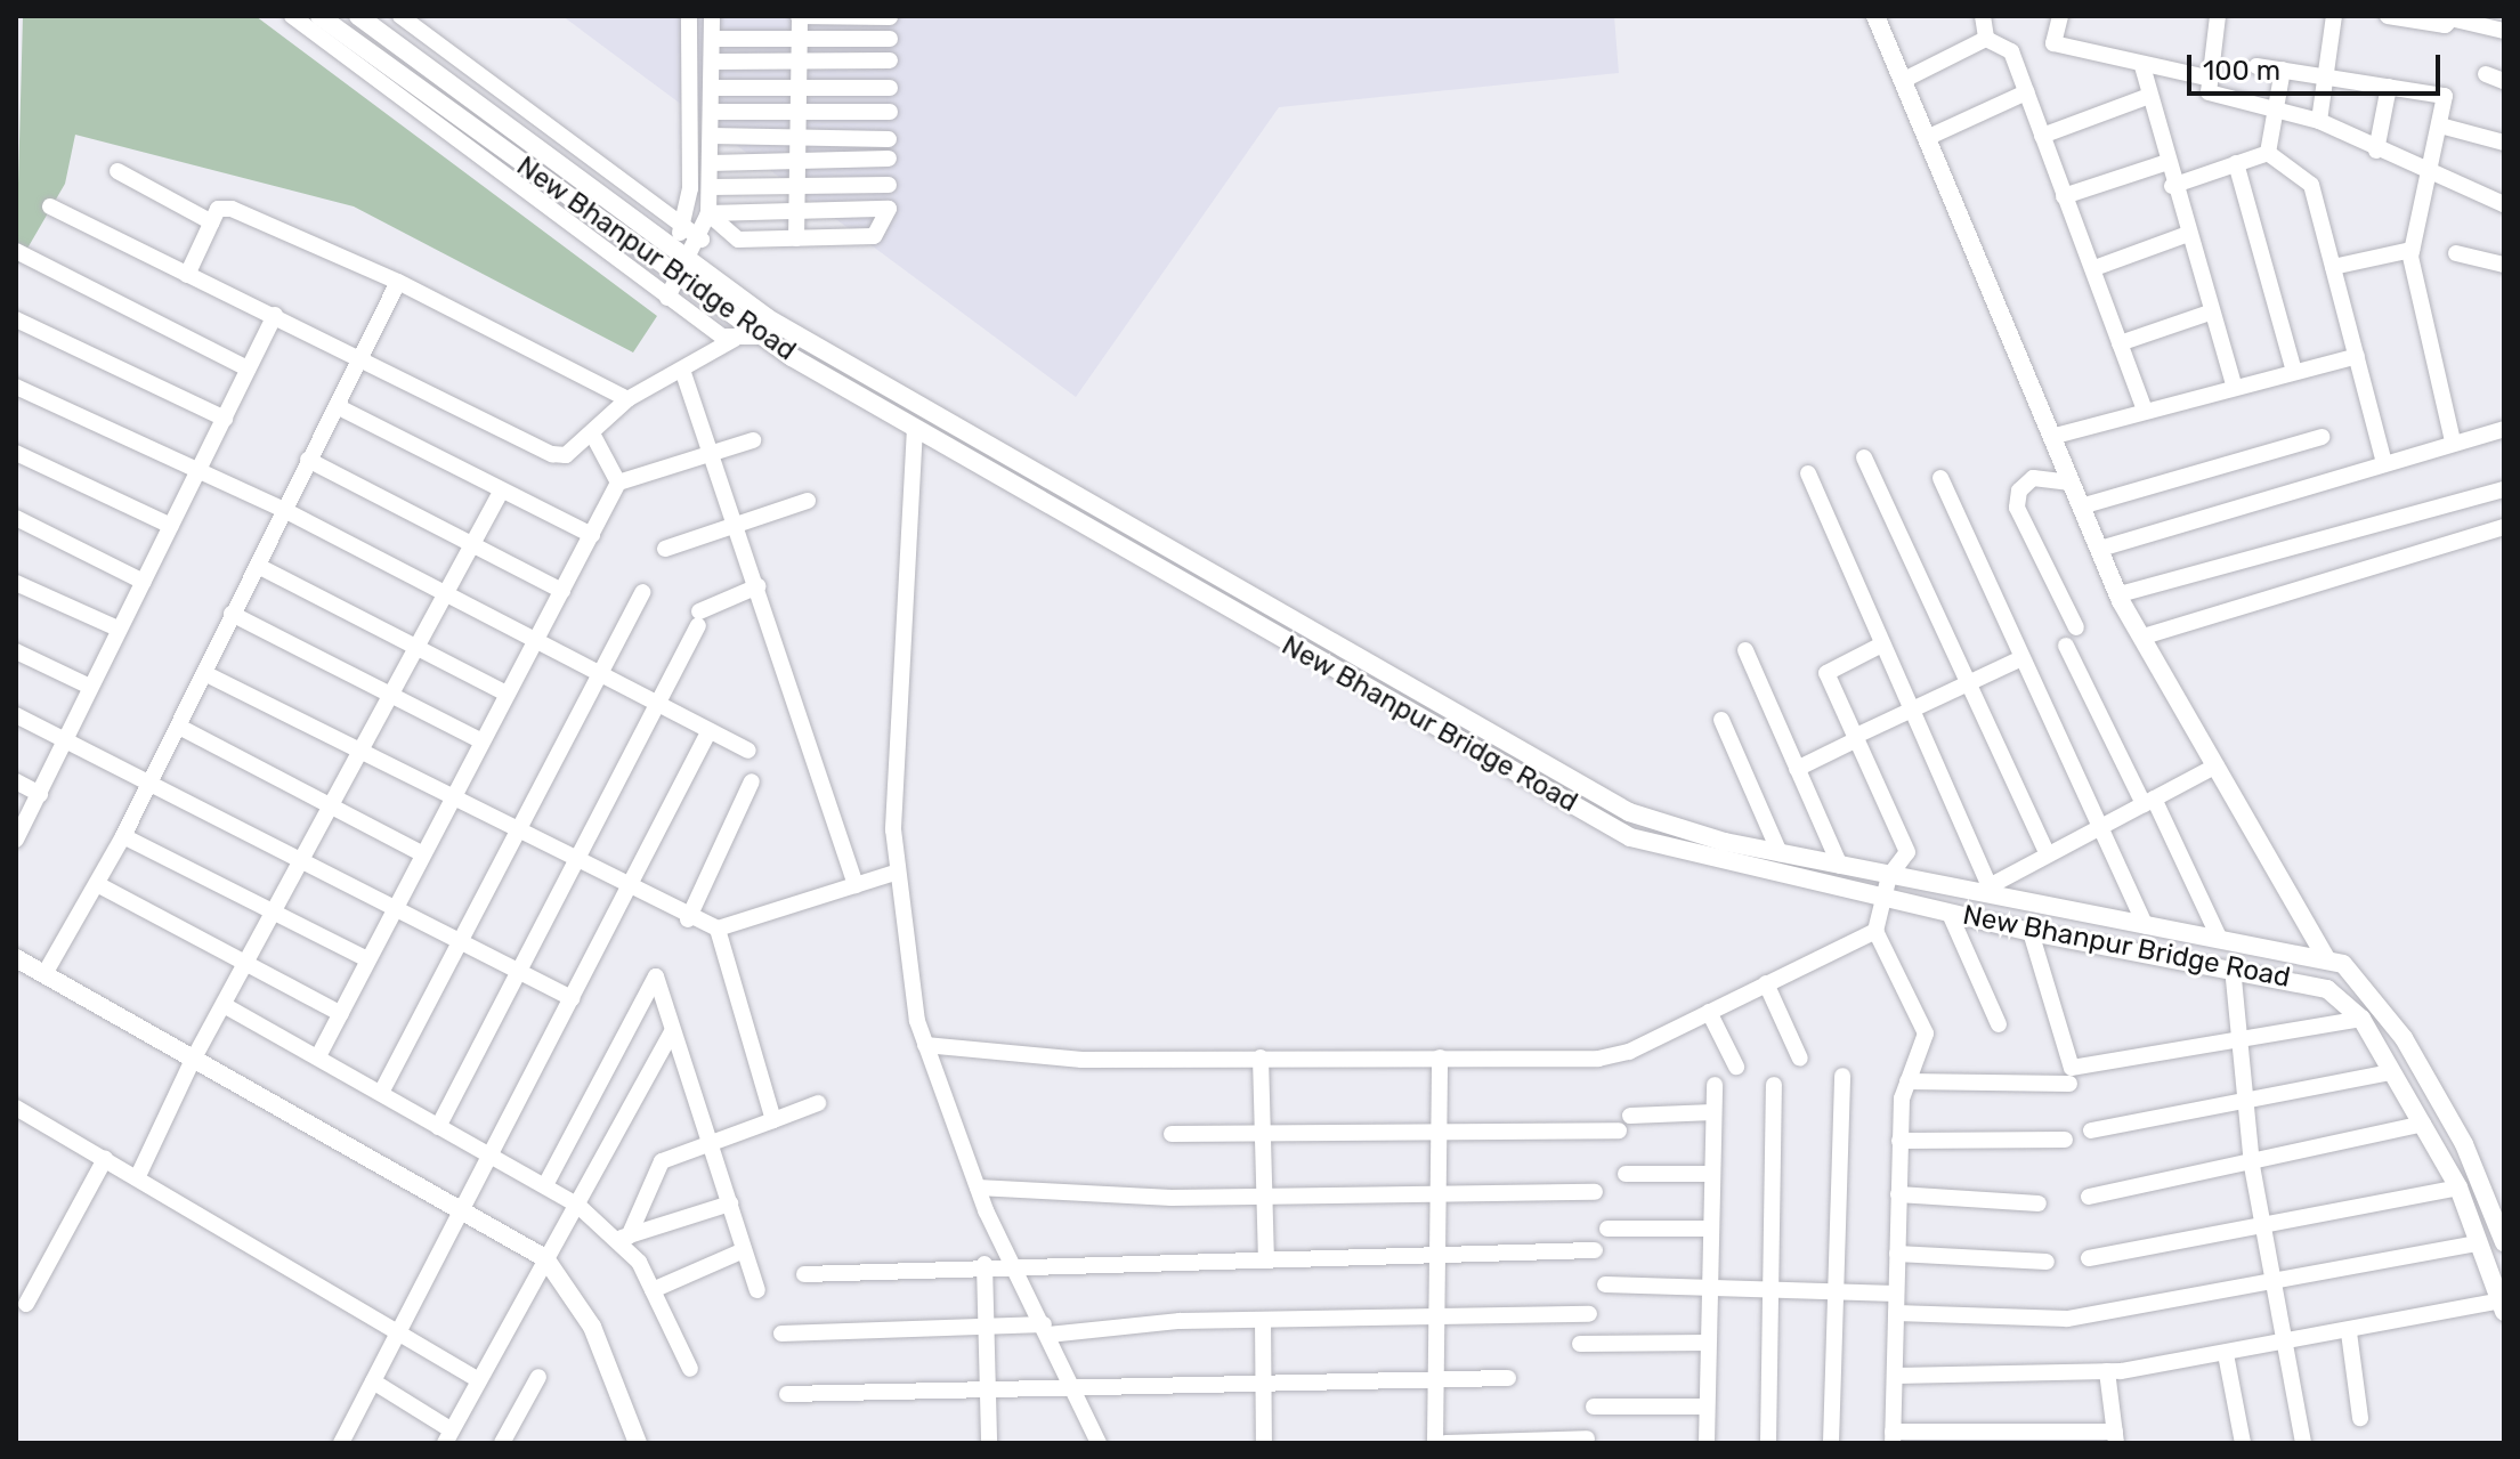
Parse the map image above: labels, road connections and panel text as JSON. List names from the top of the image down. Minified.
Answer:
{"streets":{"street":["New Bhanpur Bridge Road"]},"scale_bar":"100 m"}
